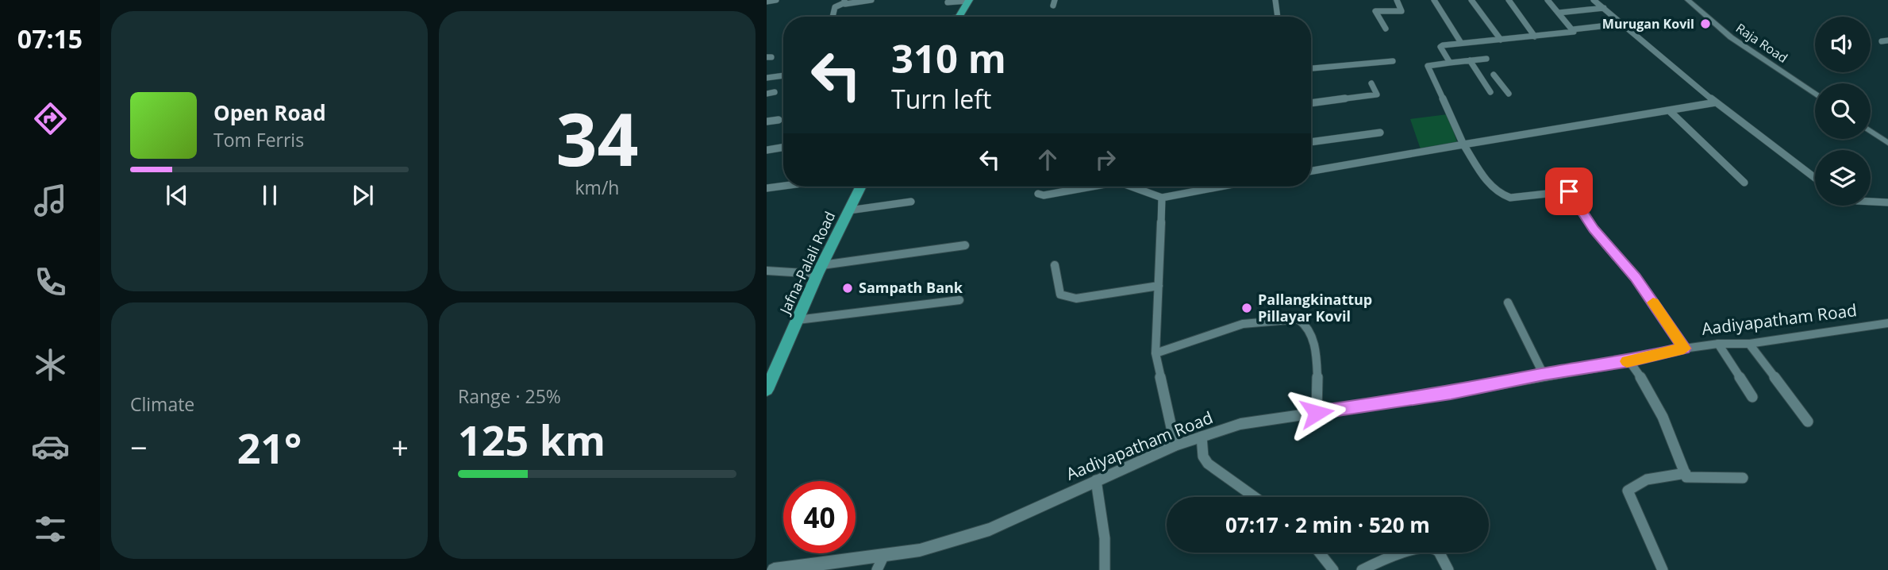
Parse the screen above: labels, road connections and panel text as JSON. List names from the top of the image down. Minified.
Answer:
{"streets":{"main road":["Jafna-Palali Road"],"street":["Raja Road","Aadiyapatham Road"]},"places":["Murugan Kovil","Sampath Bank","Pallangkinattup Pillayar Kovil"],"page":{"tabs":"07:15","tile":[["34","km/h"],"Climate",["Range · 25%","125 km"]],"turn":["310 m","Turn left"],"song":["Open Road","Tom Ferris"],"heat":["−","21°","+"],"limit":"40","trip":"07:17 · 2 min · 520 m"}}
